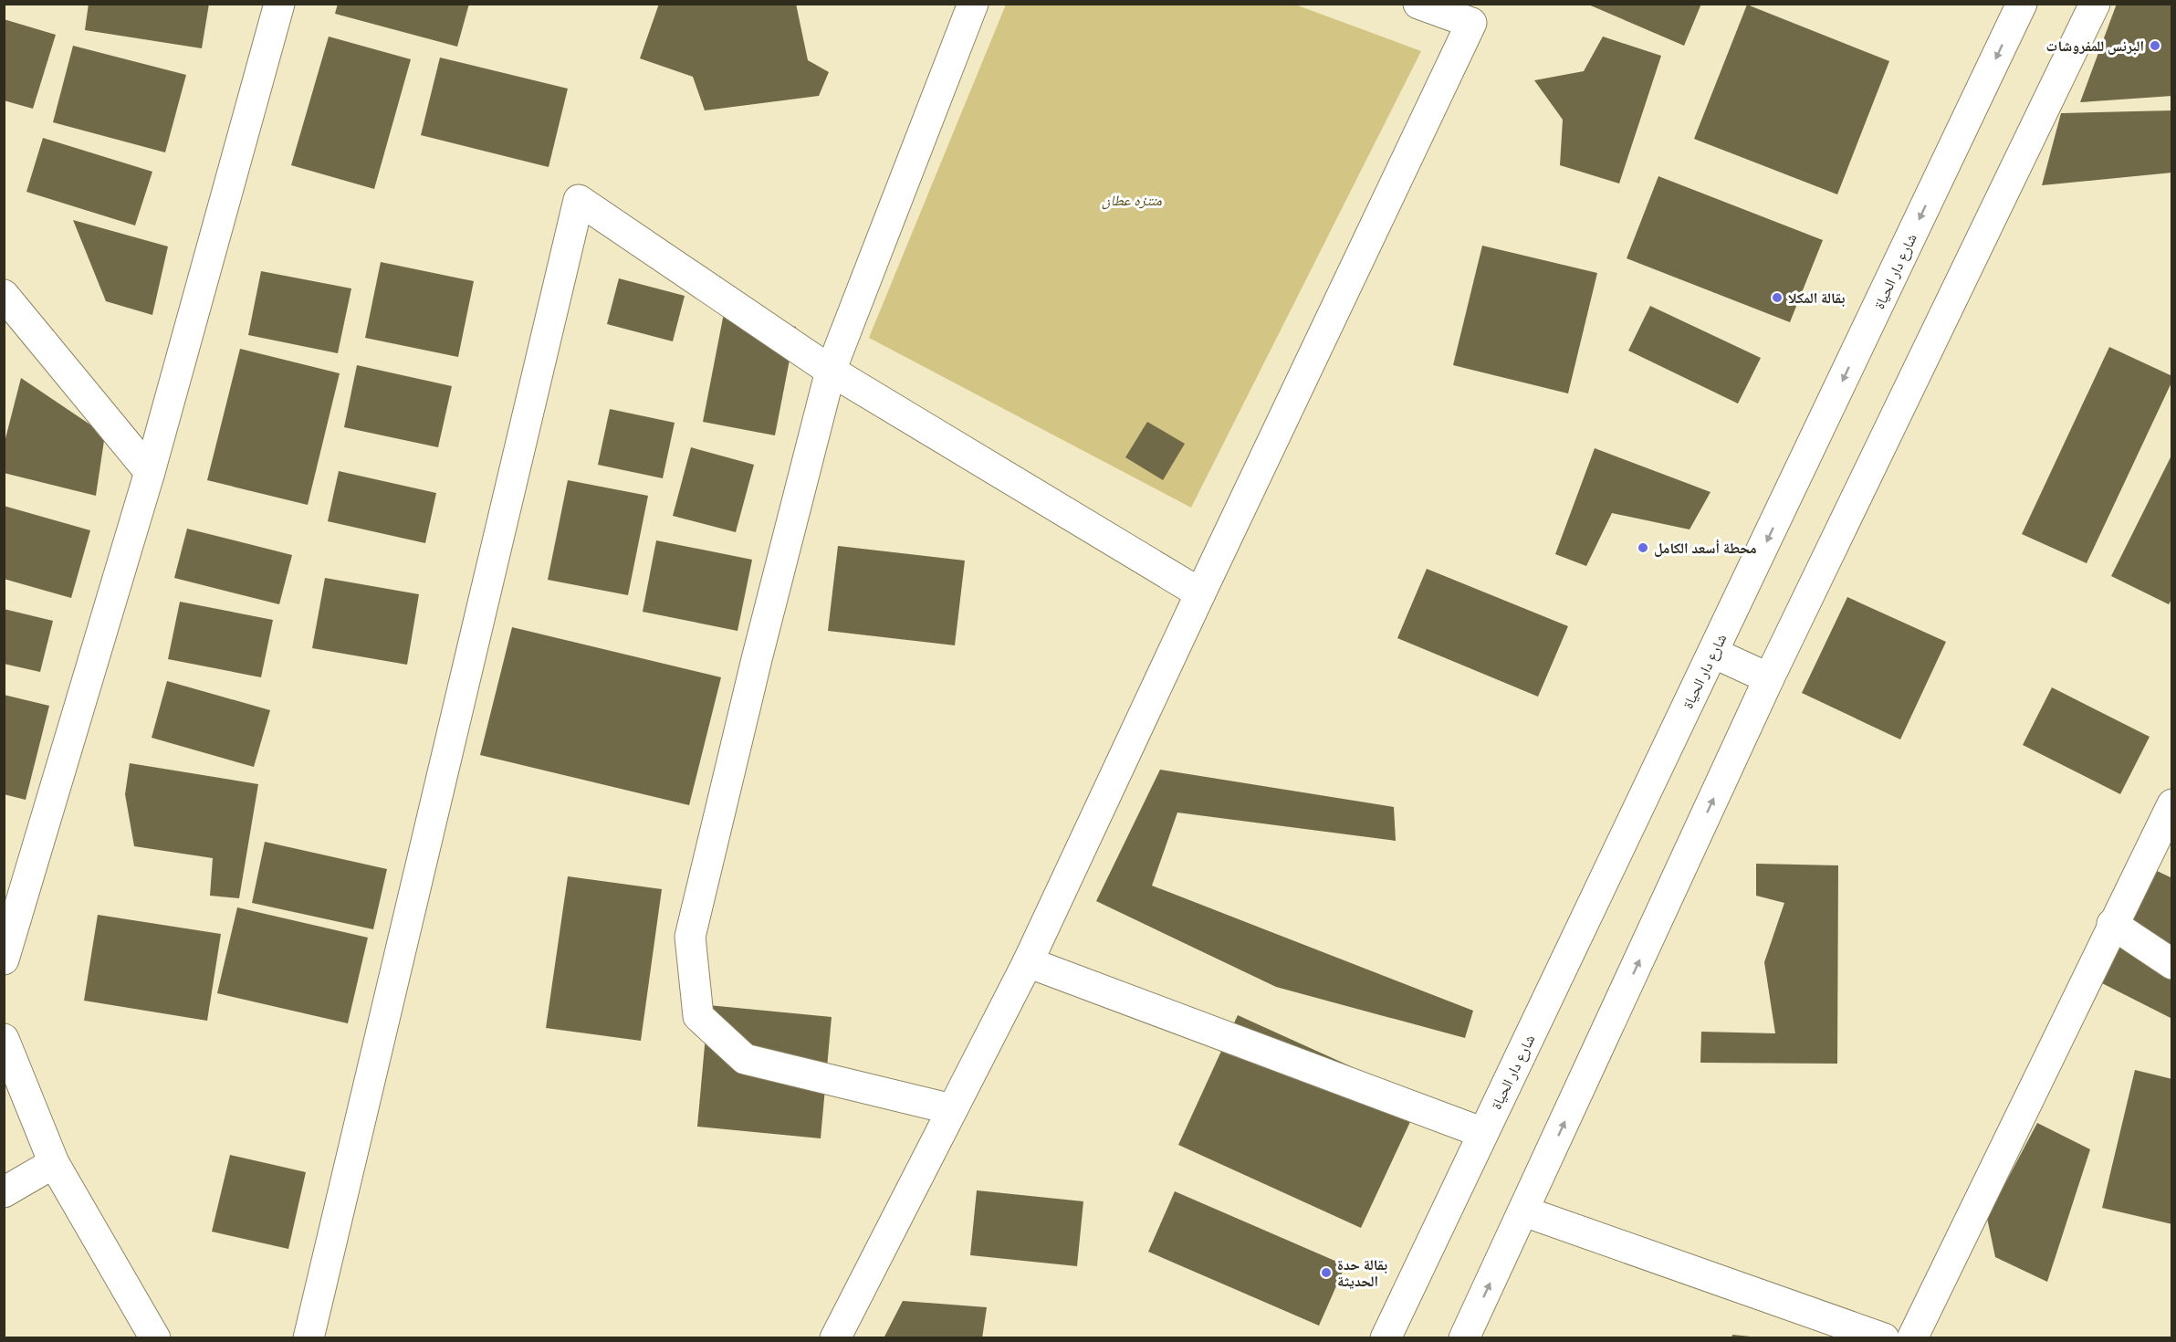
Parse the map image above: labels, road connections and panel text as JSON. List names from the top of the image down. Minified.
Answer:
{"streets":{"street":["شارع دار الحياة"]},"parks":["منتزه عطان"],"places":["البرنس للمفروشات","بقالة المكلا","محطة أسعد الكامل","بقالة حدة الحديثة"]}
